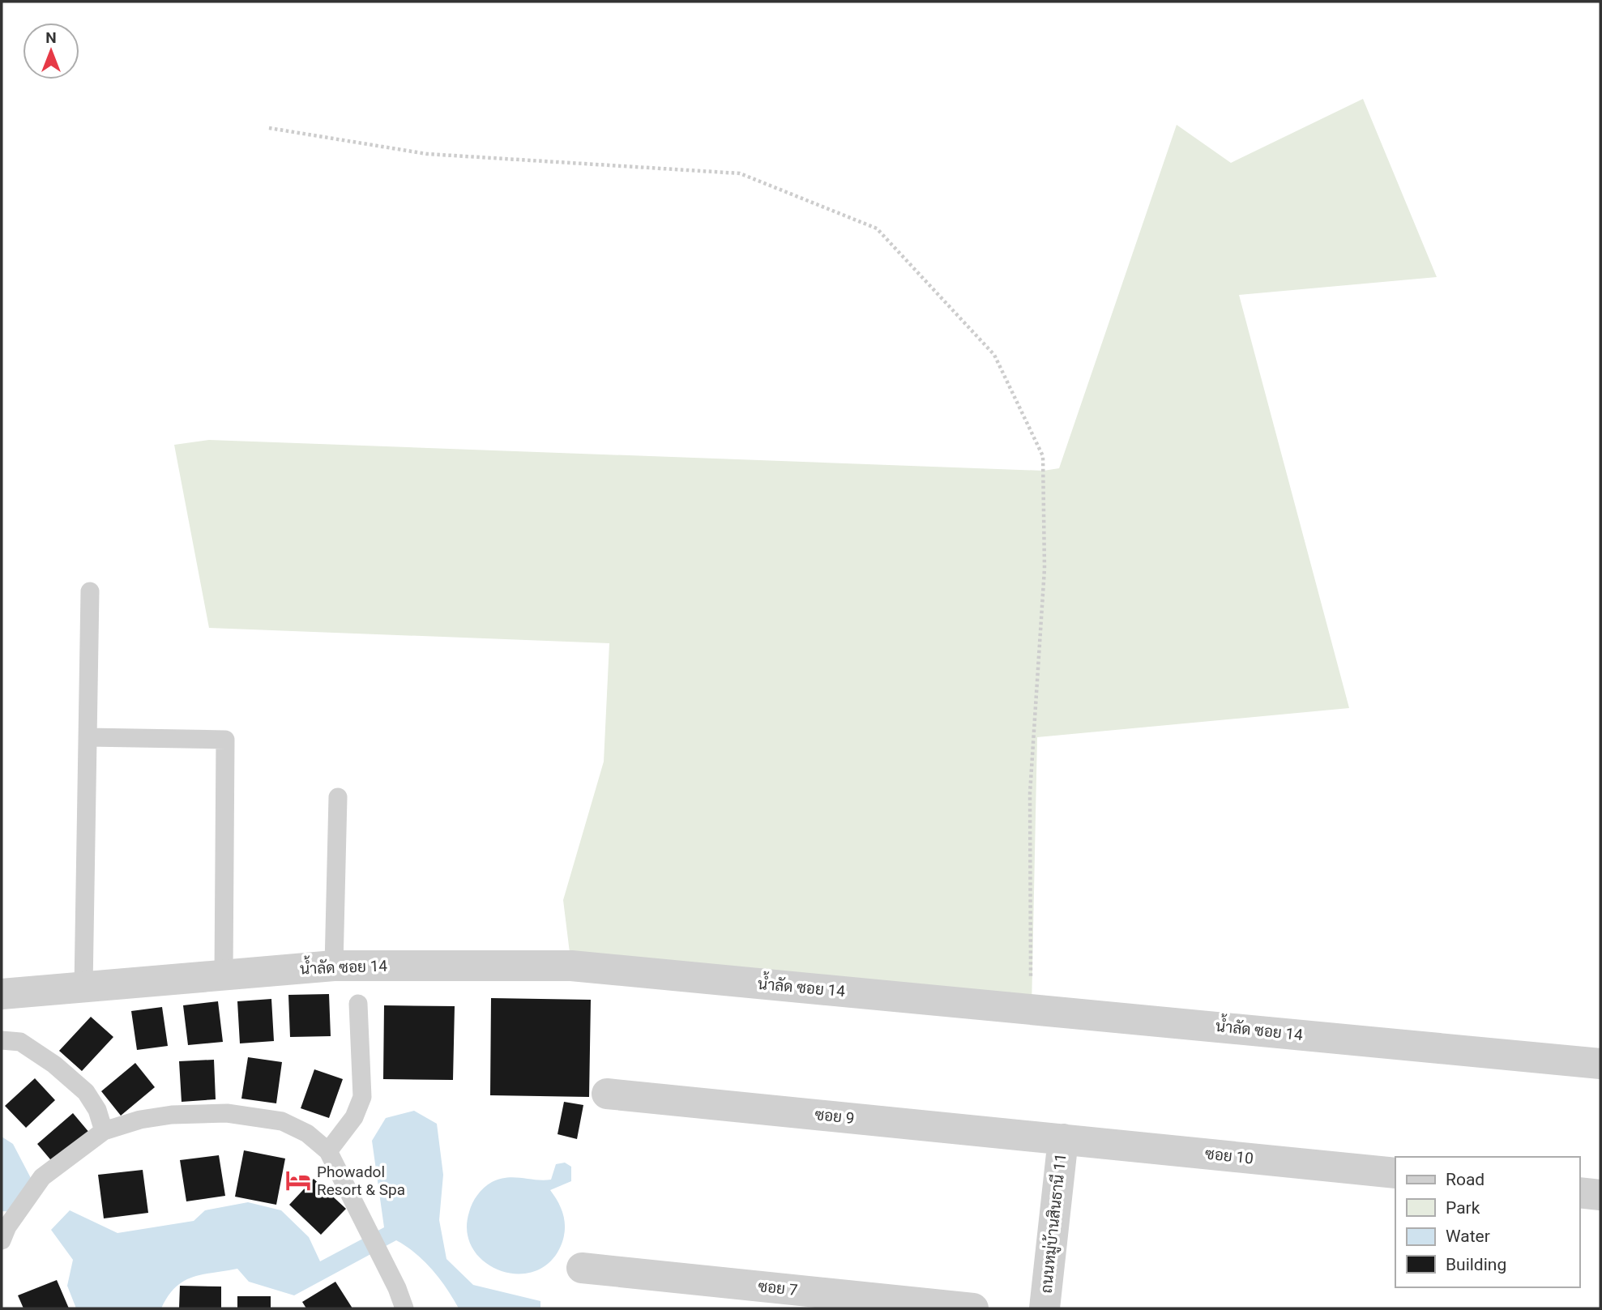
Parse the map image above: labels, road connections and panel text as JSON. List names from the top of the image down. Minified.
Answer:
{"streets":{"street":["น้ำลัด ซอย 14","ซอย 9","ซอย 10","ถนนหมู่บ้านสินธานี 11","ซอย 7"]},"crossings":[["ซอย 9","ซอย 10"],["ซอย 9","ถนนหมู่บ้านสินธานี 11"],["ซอย 10","ถนนหมู่บ้านสินธานี 11"]],"places":{"hotel":["Phowadol Resort & Spa"]},"legend":["Road","Park","Water","Building"],"north":"top"}
